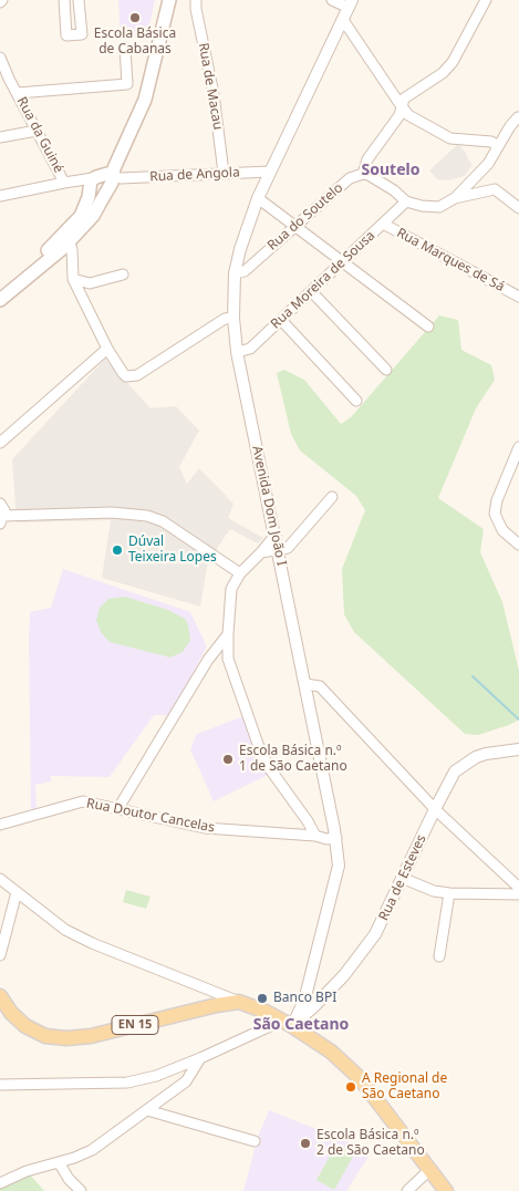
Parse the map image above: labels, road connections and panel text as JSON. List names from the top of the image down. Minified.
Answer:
{"streets":{"main road":["EN 15"],"street":["Rua de Macau","Rua da Guiné","Rua de Angola","Rua do Soutelo","Rua Marques de Sá","Rua Moreira de Sousa","Avenida Dom João I","Rua Doutor Cancelas","Rua de Esteves"]},"crossings":[["Rua de Macau","Rua de Angola"],["Rua da Guiné","Rua de Angola"],["Rua de Angola","Avenida Dom João I"],["Rua do Soutelo","Avenida Dom João I"],["Rua Marques de Sá","Rua Moreira de Sousa"],["Rua Moreira de Sousa","Avenida Dom João I"],["Avenida Dom João I","Rua Doutor Cancelas"],["Avenida Dom João I","Rua de Esteves"]],"districts":["Soutelo","São Caetano"],"places":["Escola Básica de Cabanas","Dúval Teixeira Lopes","Escola Básica n.º 1 de São Caetano","Banco BPI","A Regional de São Caetano","Escola Básica n.º 2 de São Caetano"]}
